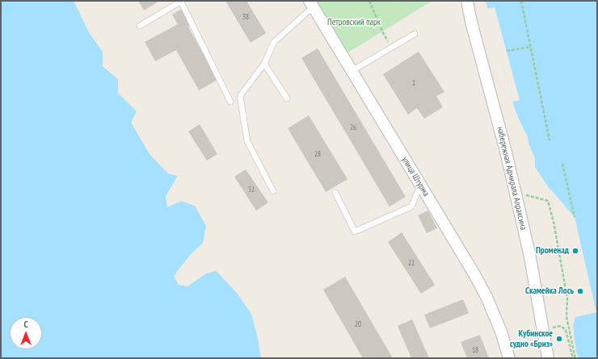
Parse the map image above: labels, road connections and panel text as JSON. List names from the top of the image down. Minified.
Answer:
{"streets":{"street":["улица Штурма","набережная Адмирала Апраксина"]},"parks":["Петровский парк"],"places":["Променад","Скамейка Лось","Кубинское судно «Бриз»"],"house_numbers":["38","1","26","28","32","22","20","18"],"north":"top"}
